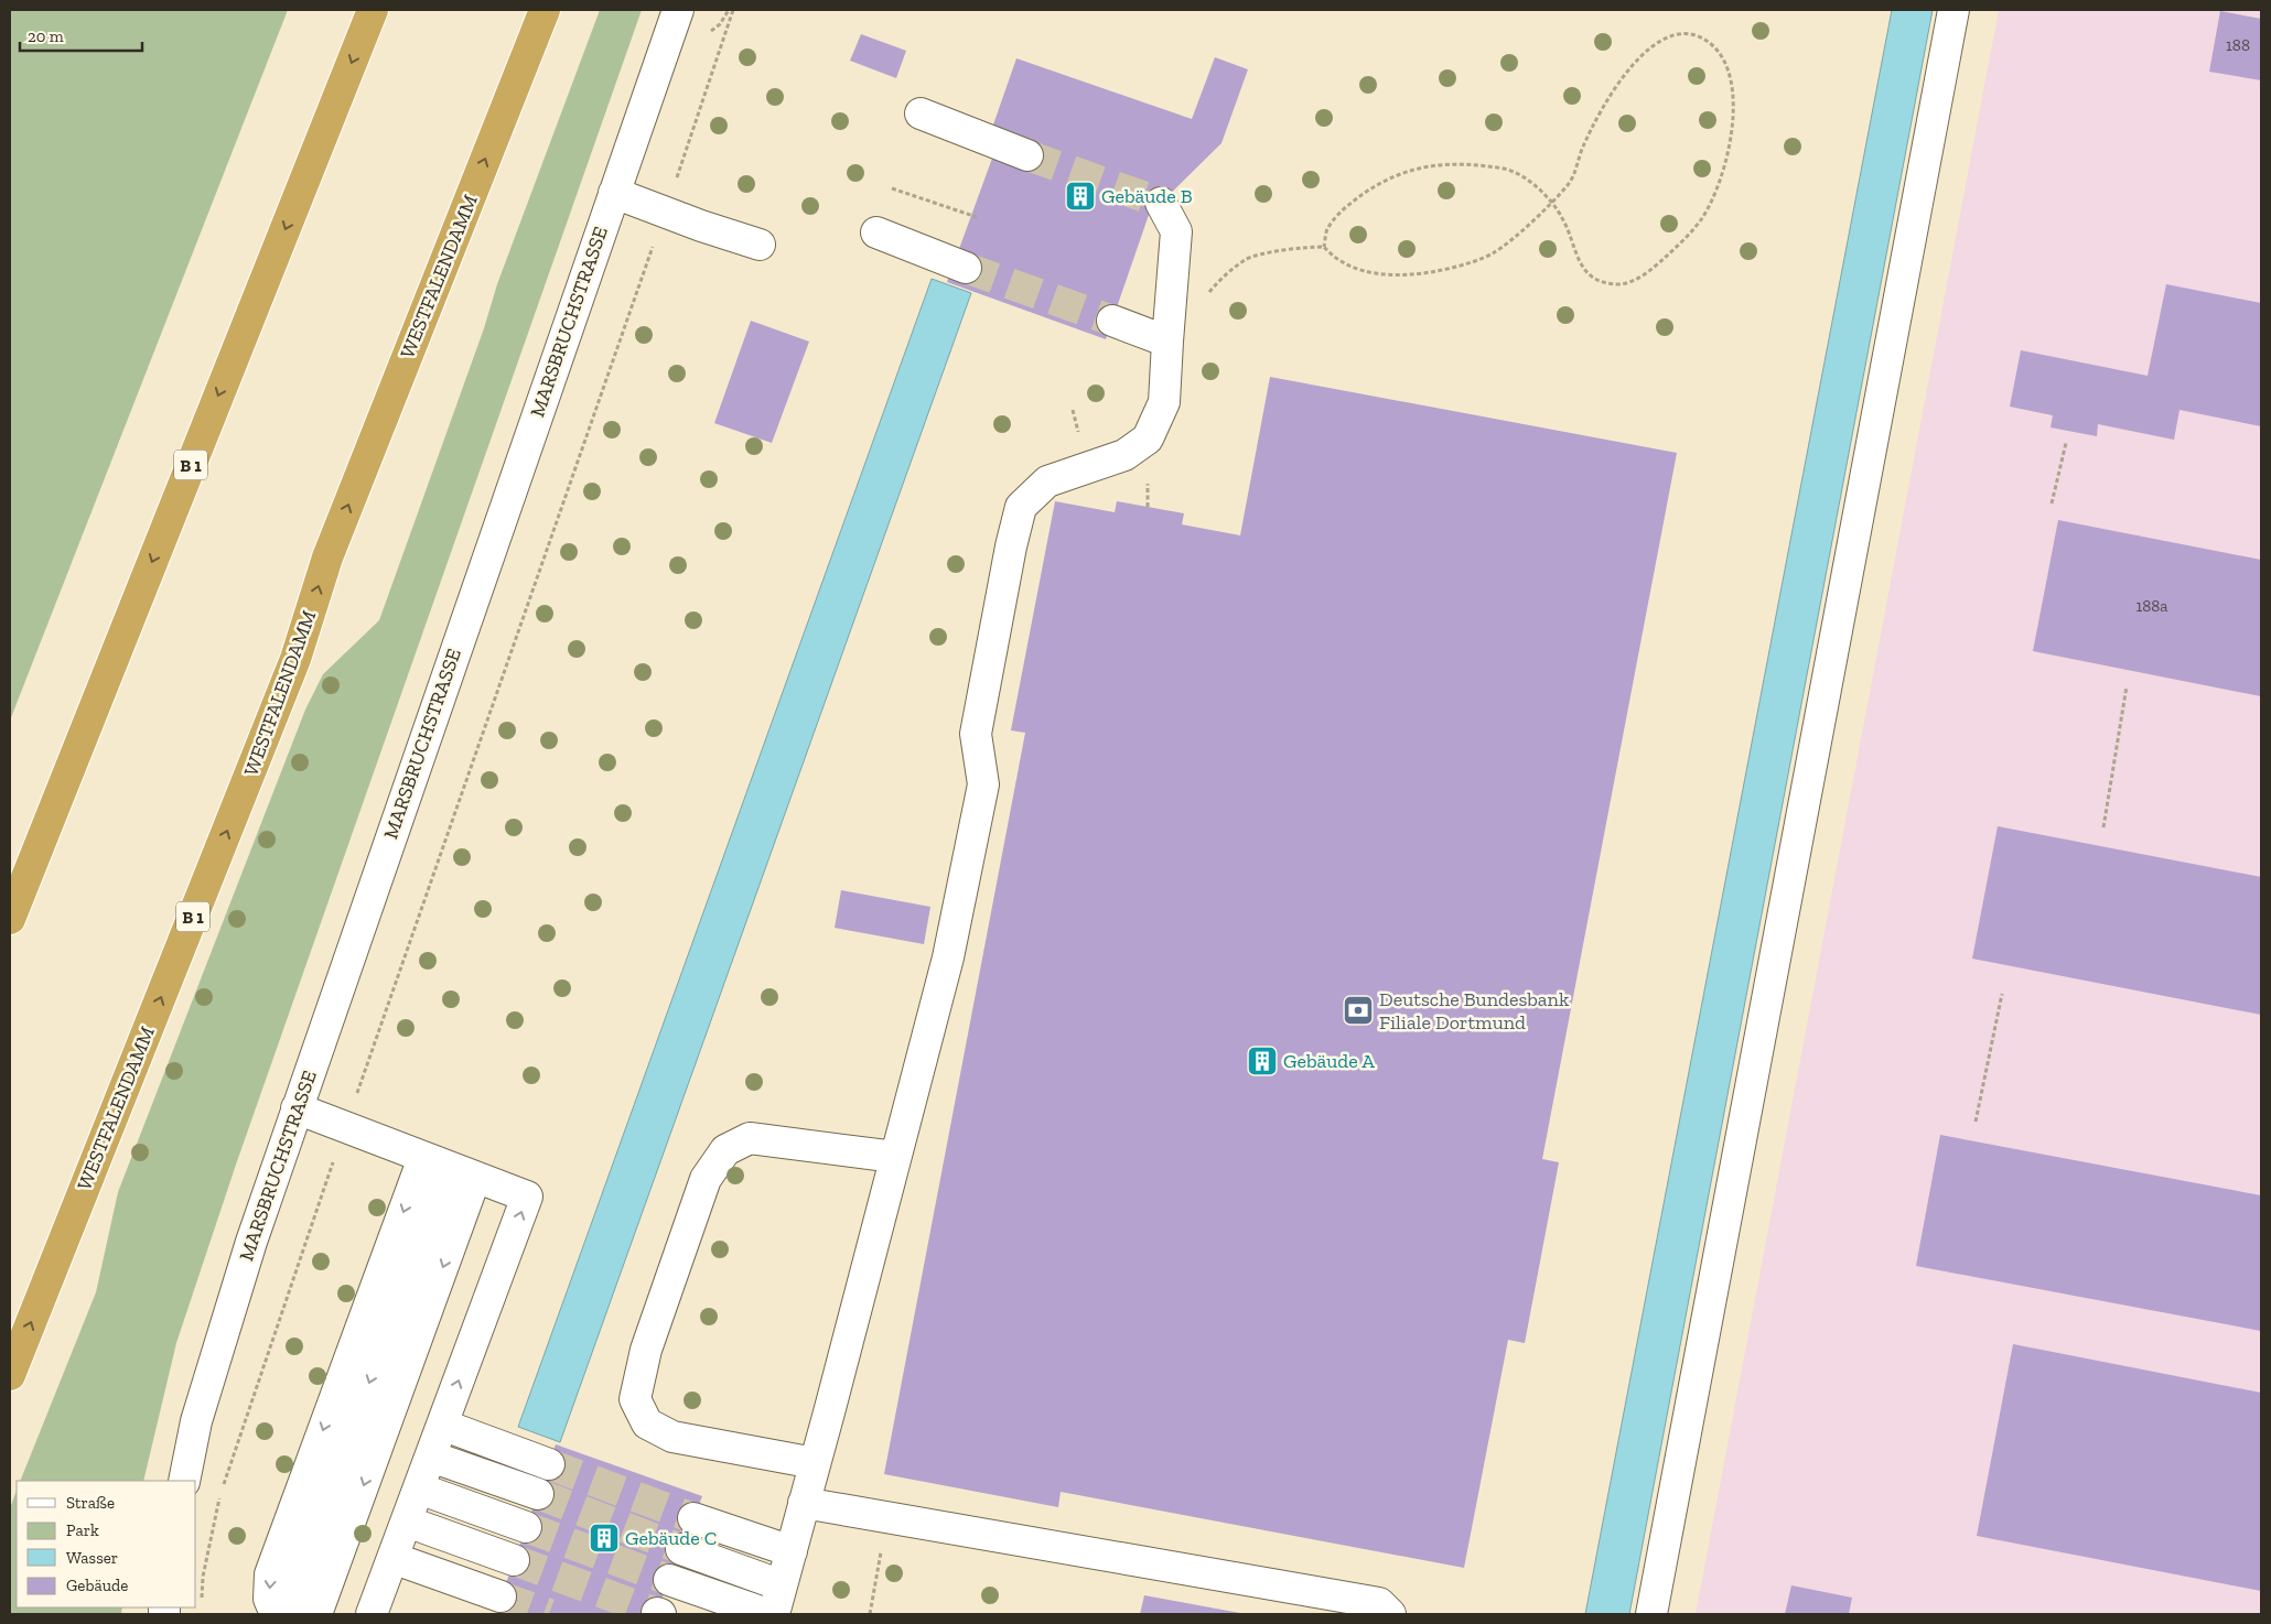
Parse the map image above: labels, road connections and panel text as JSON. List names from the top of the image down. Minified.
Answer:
{"streets":{"highway":["WESTFALENDAMM","B 1"],"street":["MARSBRUCHSTRASSE"]},"places":{"building":["Gebäude B","Gebäude A","Gebäude C"],"bank":["Deutsche Bundesbank Filiale Dortmund"]},"house_numbers":["188","188a"],"legend":["Straße","Park","Wasser","Gebäude"],"scale_bar":"20 m"}
